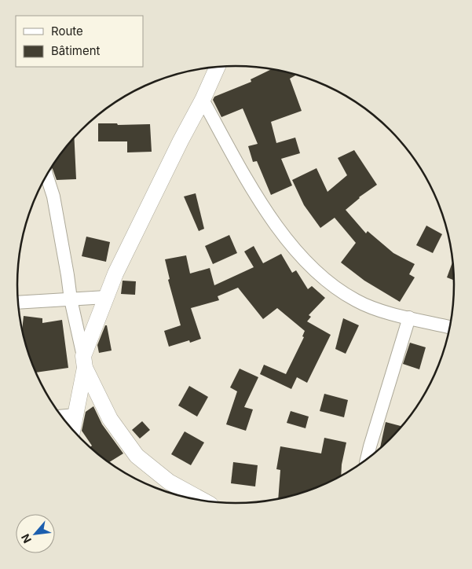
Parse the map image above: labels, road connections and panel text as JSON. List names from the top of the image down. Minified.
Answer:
{"legend":["Route","Bâtiment"],"north":"bottom left"}
